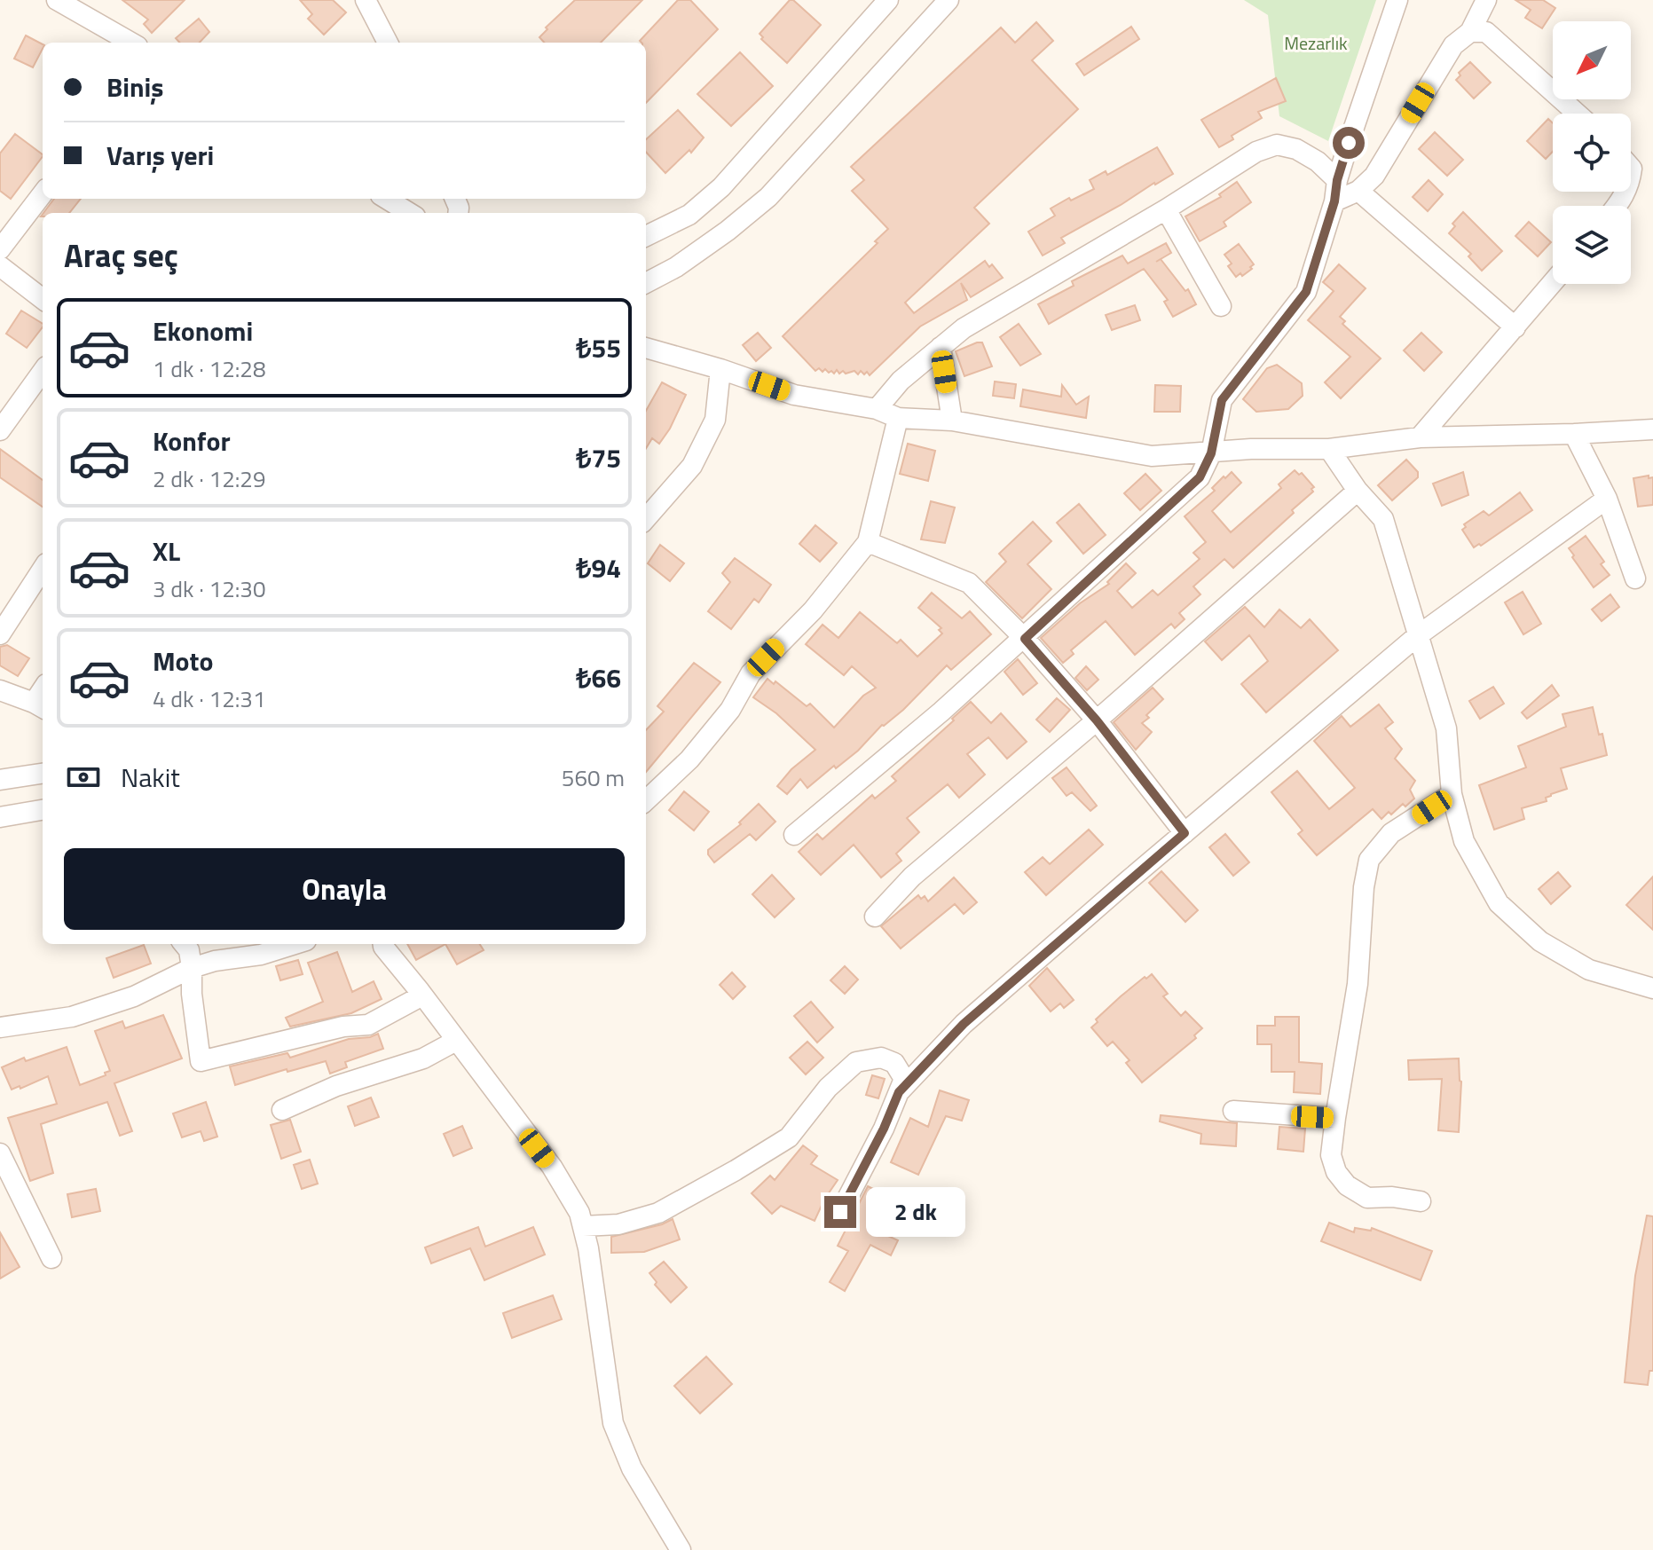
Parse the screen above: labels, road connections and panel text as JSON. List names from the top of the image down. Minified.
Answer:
{"parks":["Mezarlık"],"north":"bottom left","page":{"banner":["Biniş","Varış yeri"],"heading":"Araç seç","list":[{"name":"Ekonomi","note":"1 dk · 12:28","value":"₺55"},{"name":"Konfor","note":"2 dk · 12:29","value":"₺75"},{"name":"XL","note":"3 dk · 12:30","value":"₺94"},{"name":"Moto","note":"4 dk · 12:31","value":"₺66"}],"pay":["Nakit","560 m"],"buttons":"Onayla","bubble":"2 dk"}}
